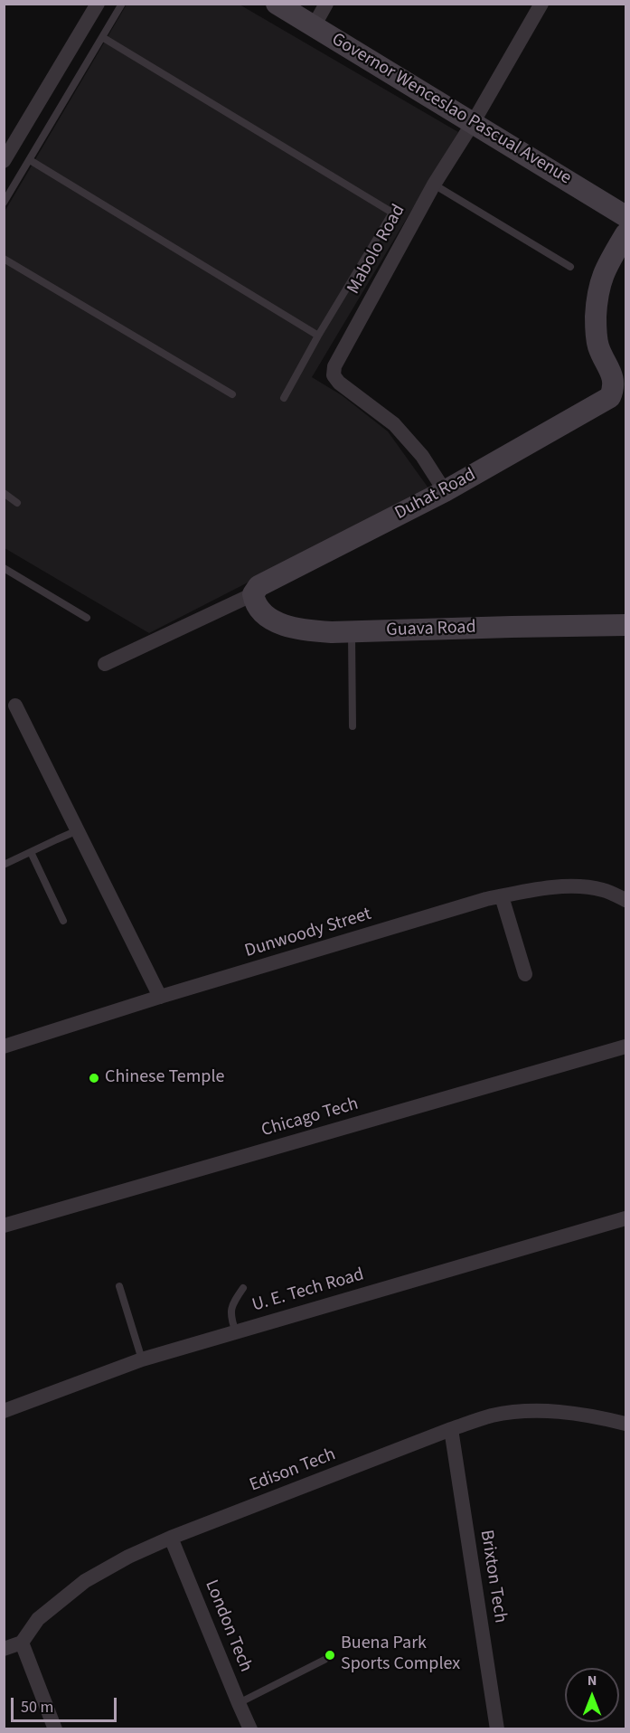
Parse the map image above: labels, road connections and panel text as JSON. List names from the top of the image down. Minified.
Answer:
{"streets":{"street":["Governor Wenceslao Pascual Avenue","Mabolo Road","Duhat Road","Guava Road","Dunwoody Street","Chicago Tech","U. E. Tech Road","Edison Tech","Brixton Tech","London Tech"]},"crossings":[["Governor Wenceslao Pascual Avenue","Mabolo Road"],["Mabolo Road","Duhat Road"],["Duhat Road","Guava Road"],["Edison Tech","Brixton Tech"],["Edison Tech","London Tech"]],"places":["Chinese Temple","Buena Park Sports Complex"],"scale_bar":"50 m","north":"top"}
